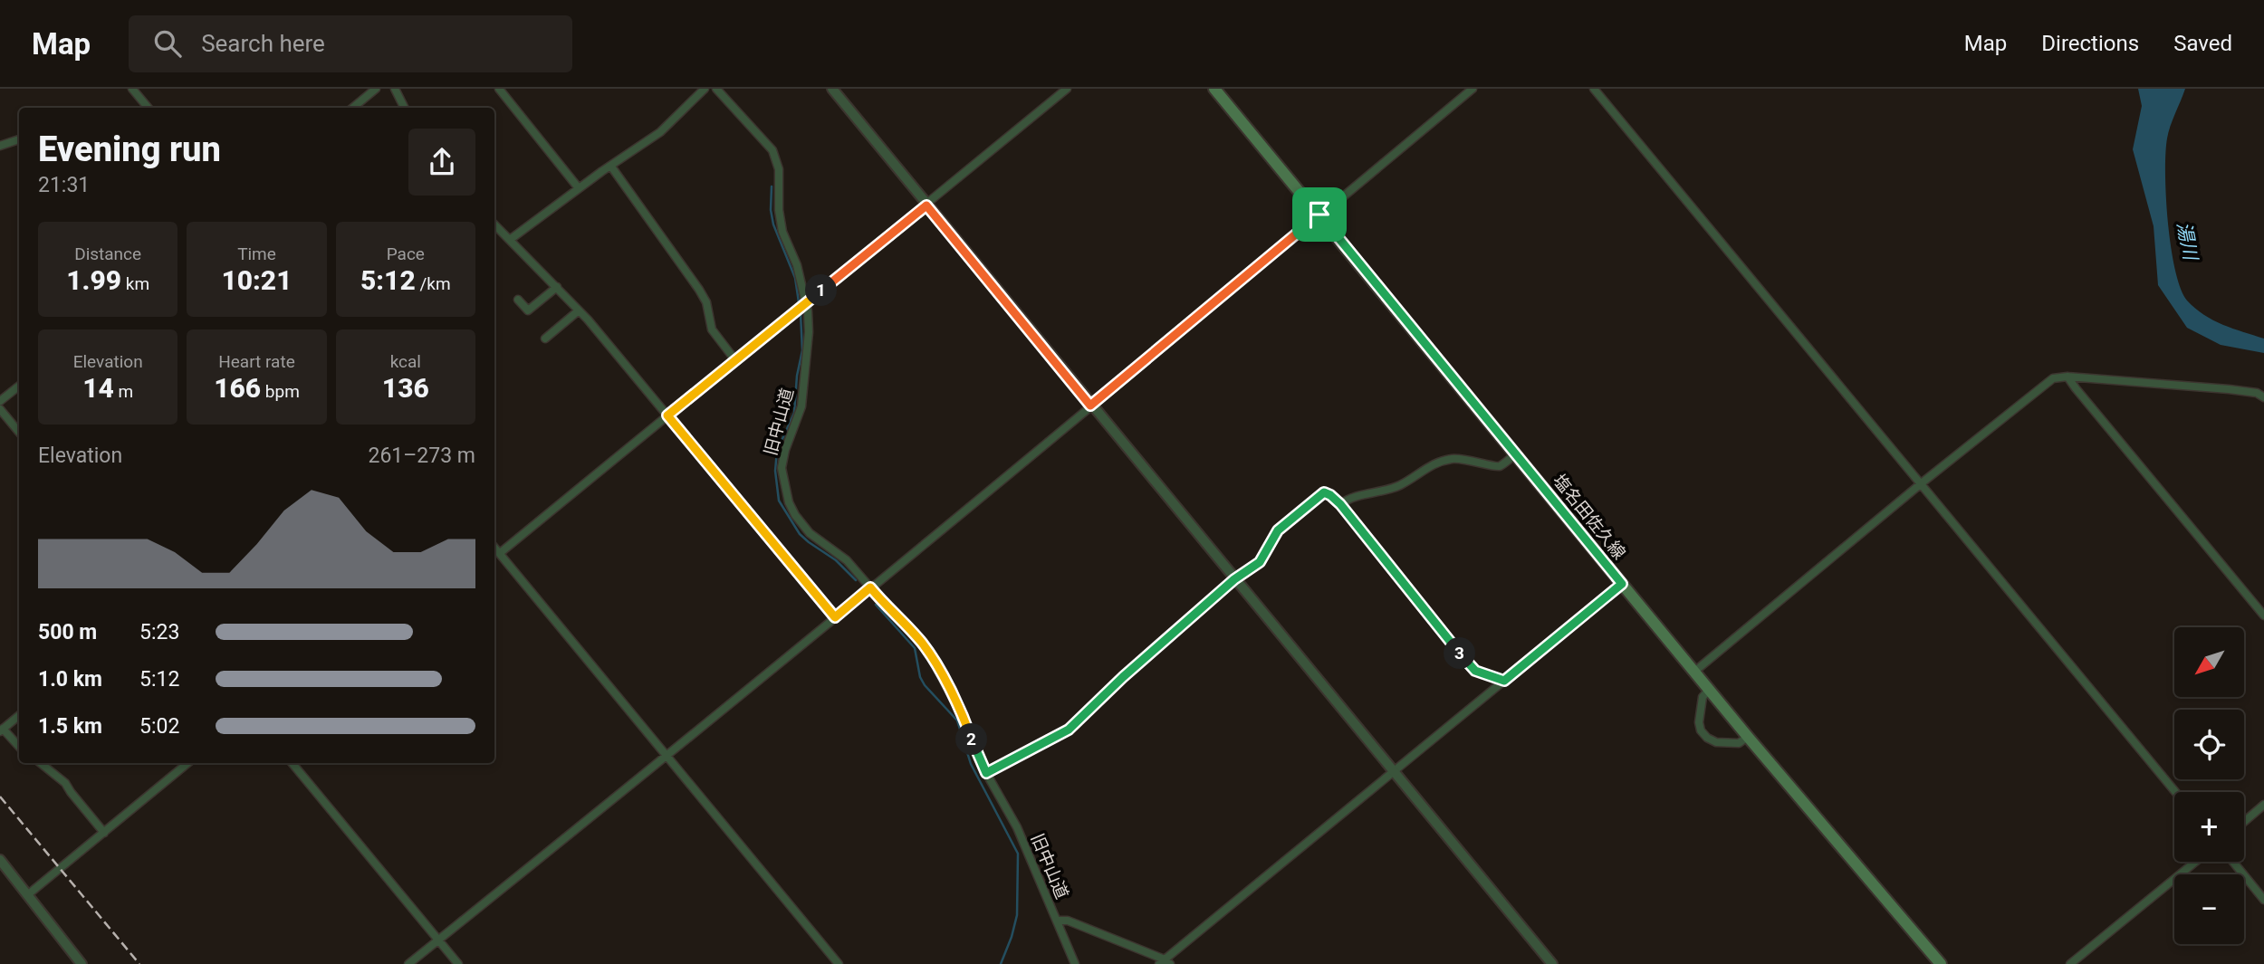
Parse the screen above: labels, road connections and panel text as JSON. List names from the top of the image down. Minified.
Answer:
{"streets":{"main road":["塩名田佐久線"],"street":["旧中山道"]},"water":["湯川"],"north":"bottom left","page":{"header":"Map","search":"Search here","nav":["Map","Directions","Saved"],"heading":["Evening run","21:31"],"stats":[["Distance","1.99 km"],["Time","10:21"],["Pace","5:12 /km"],["Elevation","14 m"],["Heart rate","166 bpm"],["kcal","136"]],"pins":["1","3","2"],"chart":["Elevation","261–273 m"],"list":[{"name":"500 m","note":"5:23"},{"name":"1.0 km","note":"5:12"},{"name":"1.5 km","note":"5:02"}],"map_buttons":["+","−"]}}
